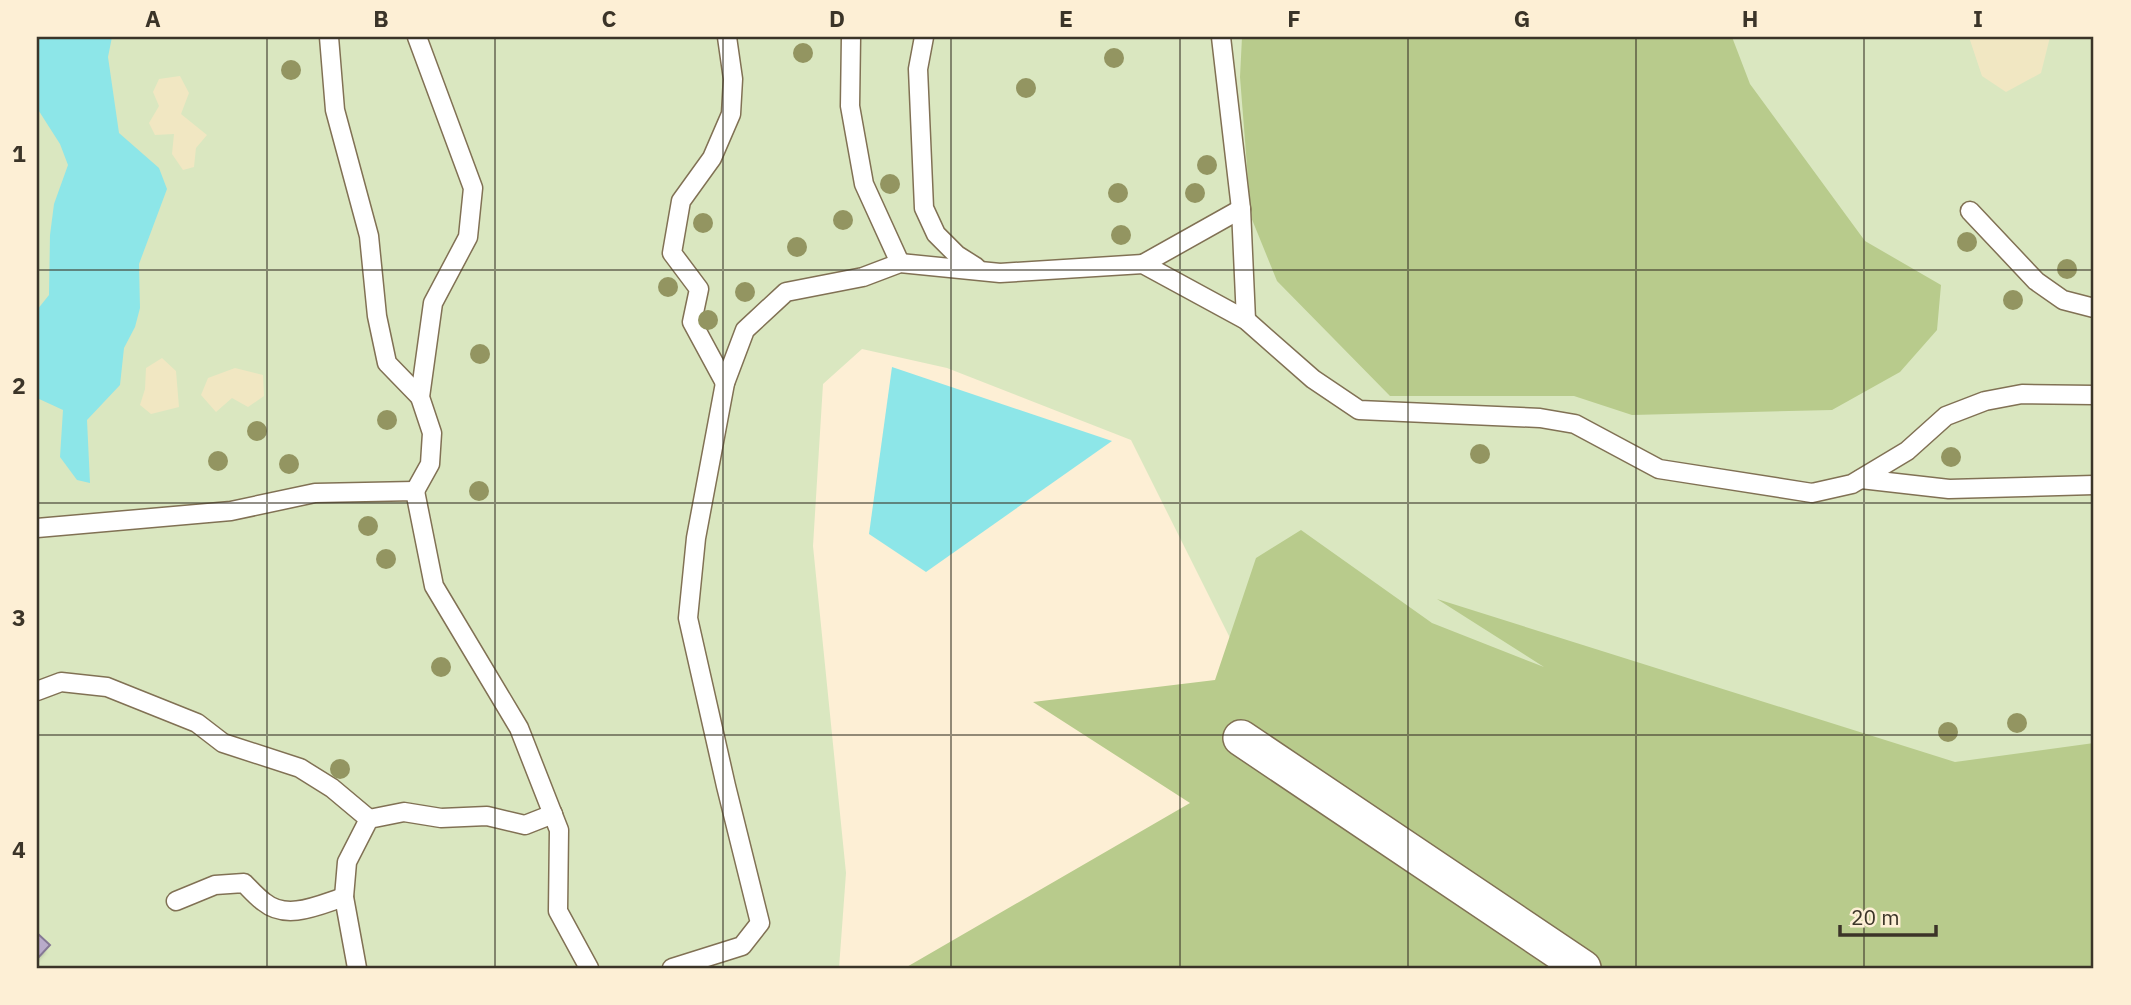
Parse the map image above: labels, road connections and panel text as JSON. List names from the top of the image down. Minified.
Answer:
{"scale_bar":"20 m","grid":{"columns":["A","B","C","D","E","F","G","H","I"],"rows":["1","2","3","4"]}}
